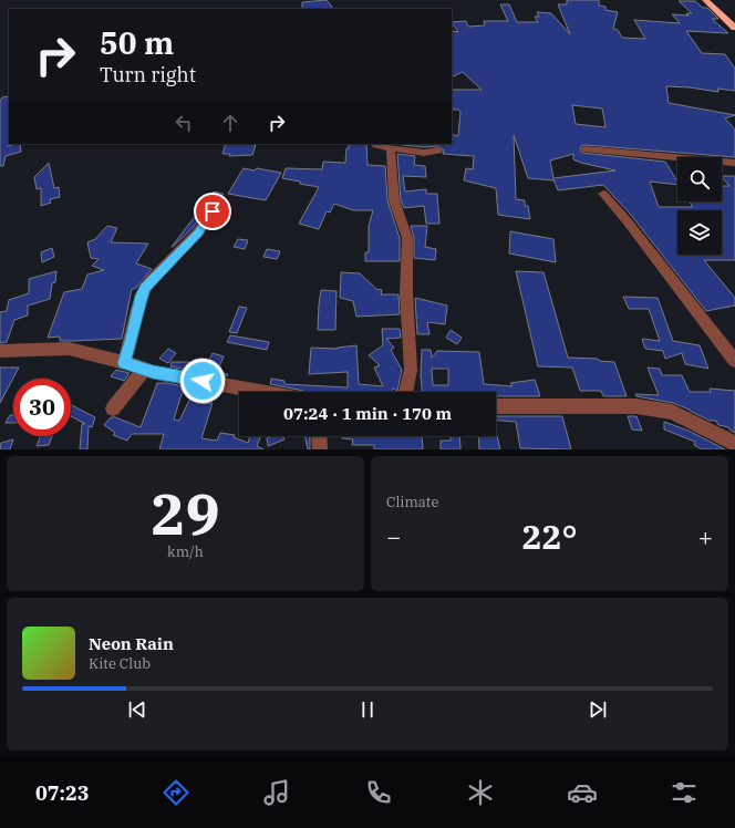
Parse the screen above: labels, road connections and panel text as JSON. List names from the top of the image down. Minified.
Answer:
{"page":{"turn":["50 m","Turn right"],"limit":"30","trip":"07:24 · 1 min · 170 m","tile":[["29","km/h"],"Climate"],"heat":["−","22°","+"],"song":["Neon Rain","Kite Club"],"tabs":"07:23"}}
